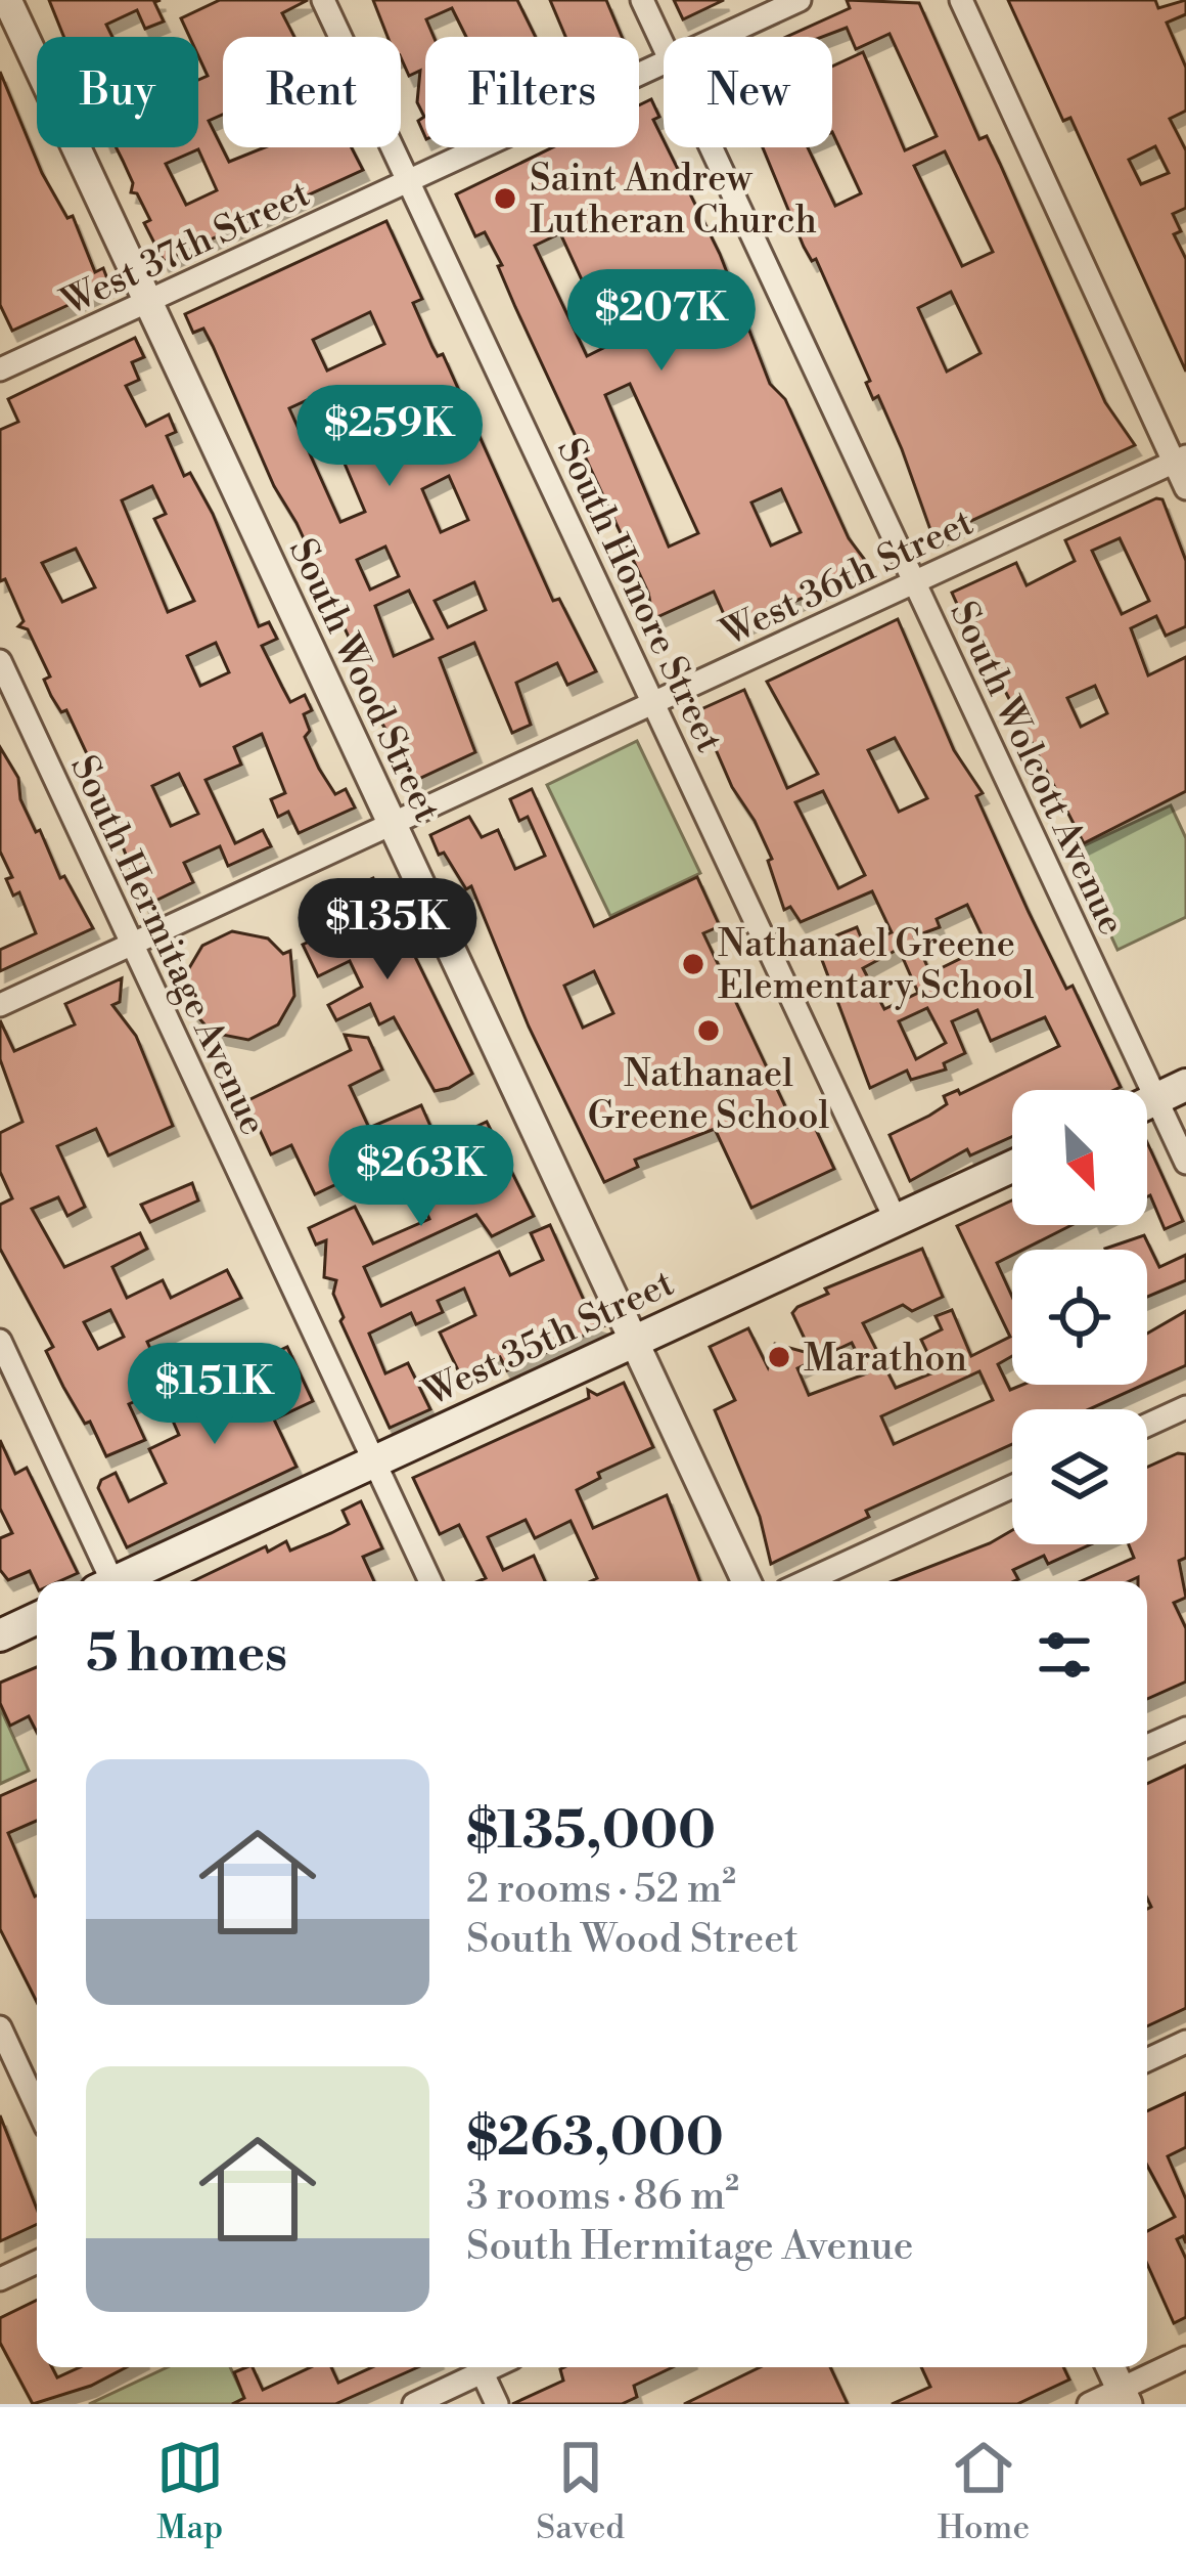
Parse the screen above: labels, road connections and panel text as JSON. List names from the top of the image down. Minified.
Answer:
{"streets":{"main road":["West 35th Street"],"street":["West 37th Street","West 36th Street","South Honore Street","South Wood Street","South Wolcott Avenue","South Hermitage Avenue"]},"crossings":[["West 37th Street","South Honore Street"],["West 37th Street","South Wood Street"],["West 36th Street","South Honore Street"],["West 36th Street","South Wood Street"],["West 36th Street","South Wolcott Avenue"],["West 36th Street","South Hermitage Avenue"],["South Honore Street","West 35th Street"],["South Wood Street","West 35th Street"],["South Hermitage Avenue","West 35th Street"]],"places":["Saint Andrew Lutheran Church","Nathanael Greene Elementary School","Nathanael Greene School","Marathon"],"north":"bottom right","page":{"chip":["Buy","Rent","Filters","New"],"price":["$207K","$259K","$135K","$263K","$151K"],"heading":"5 homes","list":[{"name":"$135,000","note":"2 rooms · 52 m² · South Wood Street"},{"name":"$263,000","note":"3 rooms · 86 m² · South Hermitage Avenue"}],"tabs":["Map","Saved","Home"]}}
